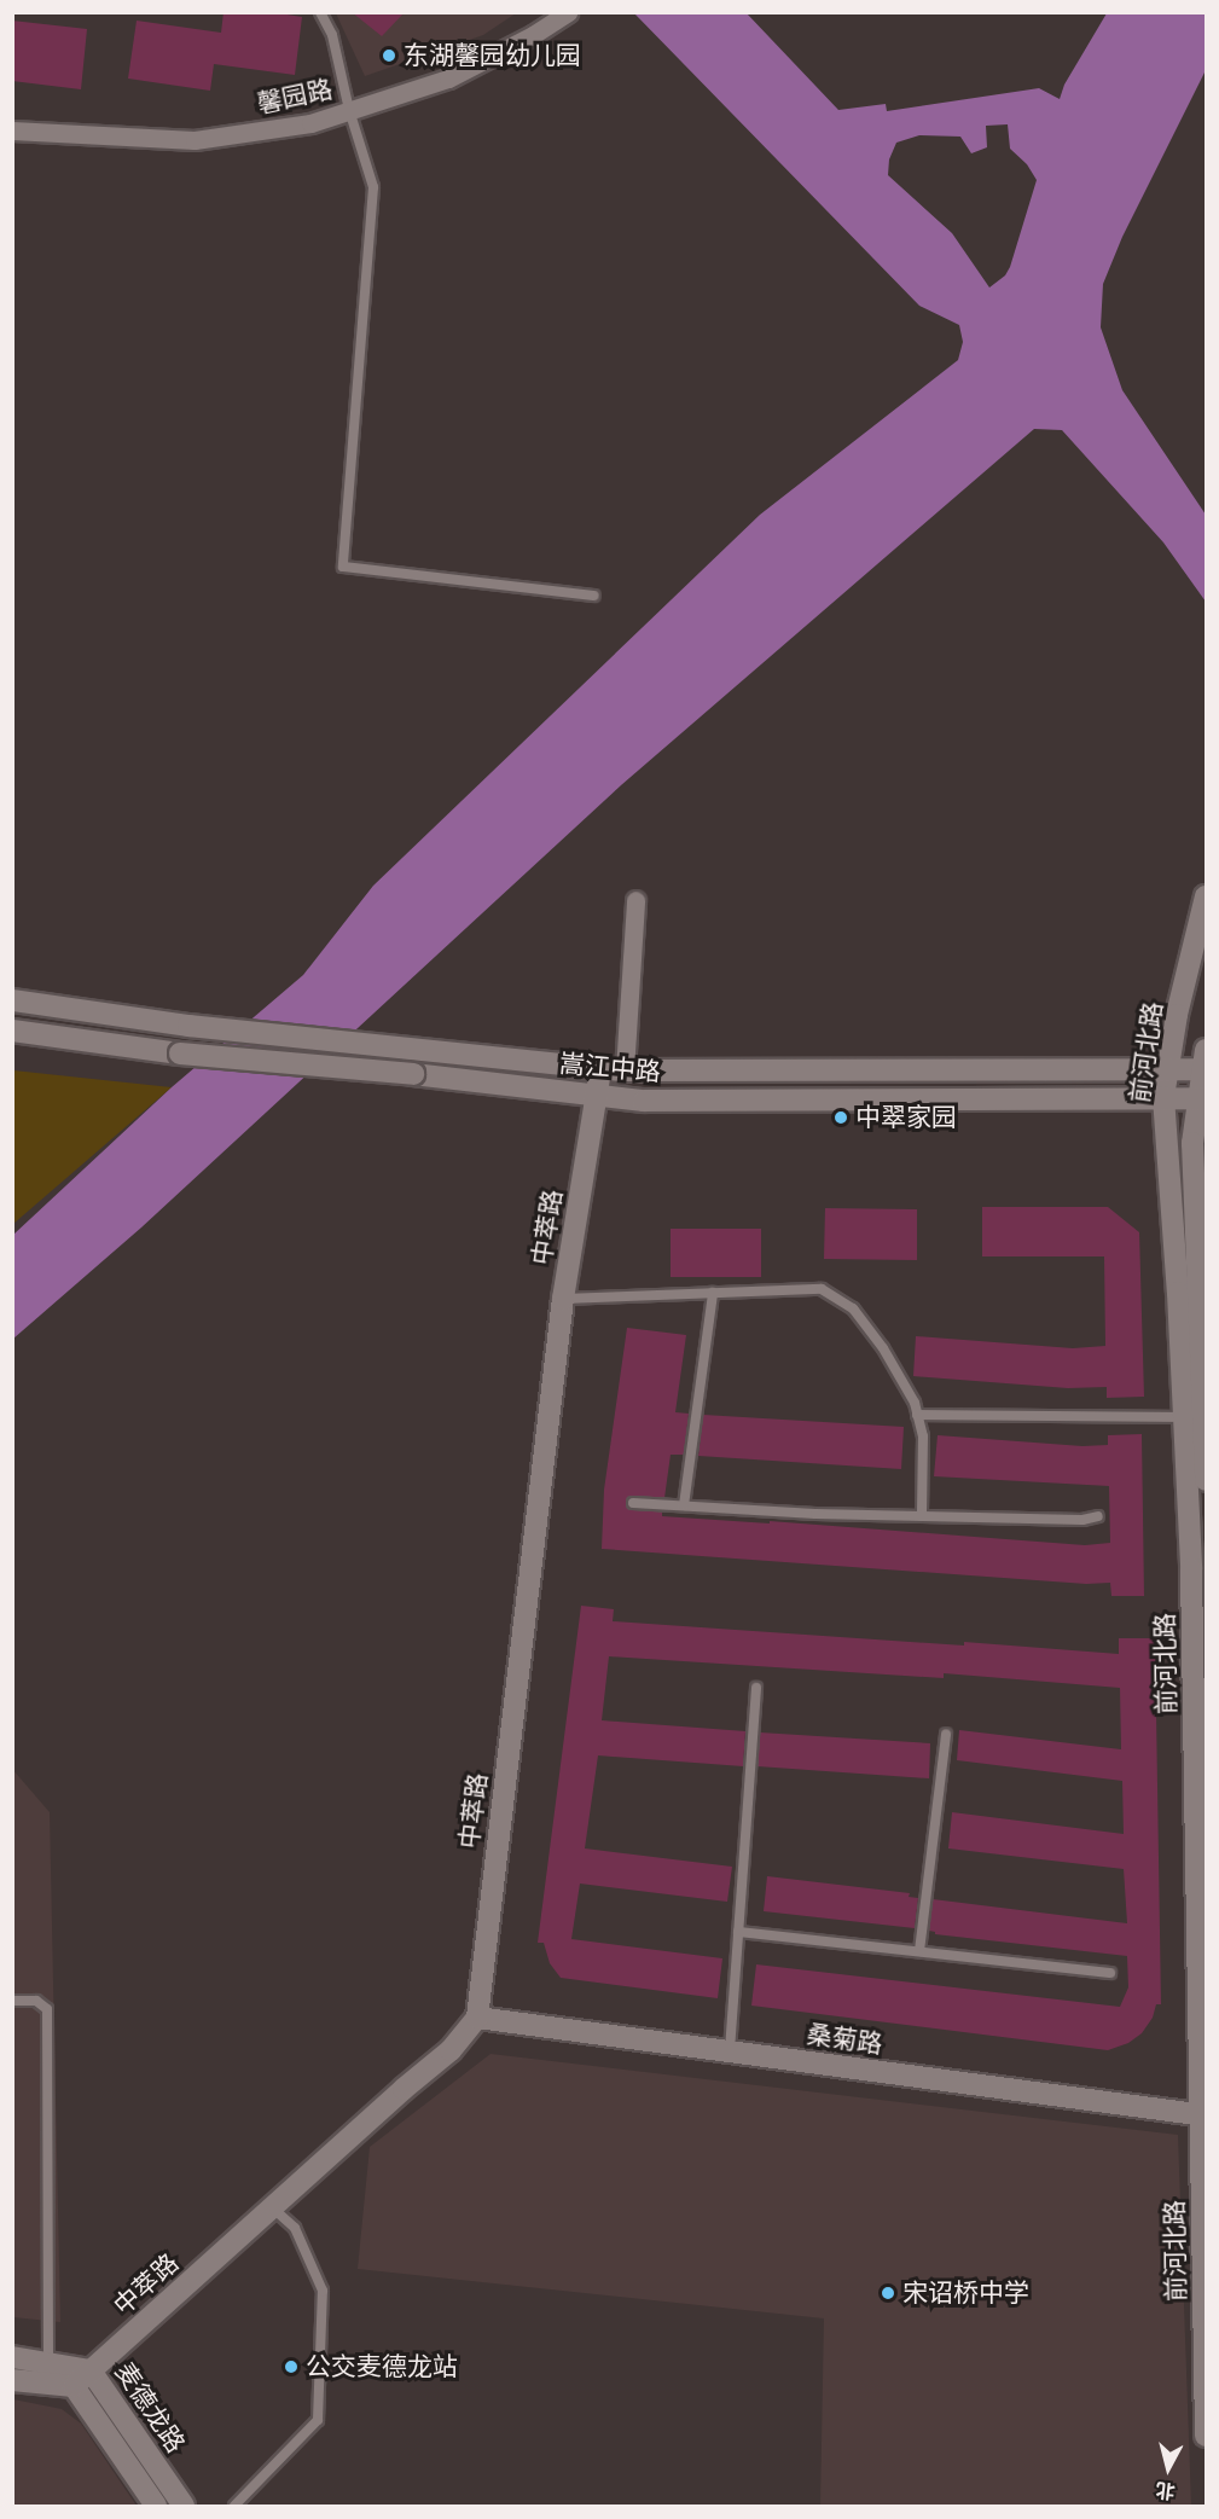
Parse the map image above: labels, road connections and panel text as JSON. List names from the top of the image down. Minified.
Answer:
{"streets":{"main road":["前河北路","嵩江中路","中萃路","桑菊路","麦德龙路"],"street":["馨园路"]},"crossings":[["前河北路","嵩江中路"],["前河北路","桑菊路"],["嵩江中路","中萃路"],["中萃路","桑菊路"],["中萃路","麦德龙路"]],"places":["东湖馨园幼儿园","中翠家园","宋诏桥中学","公交麦德龙站"],"north":"bottom"}
